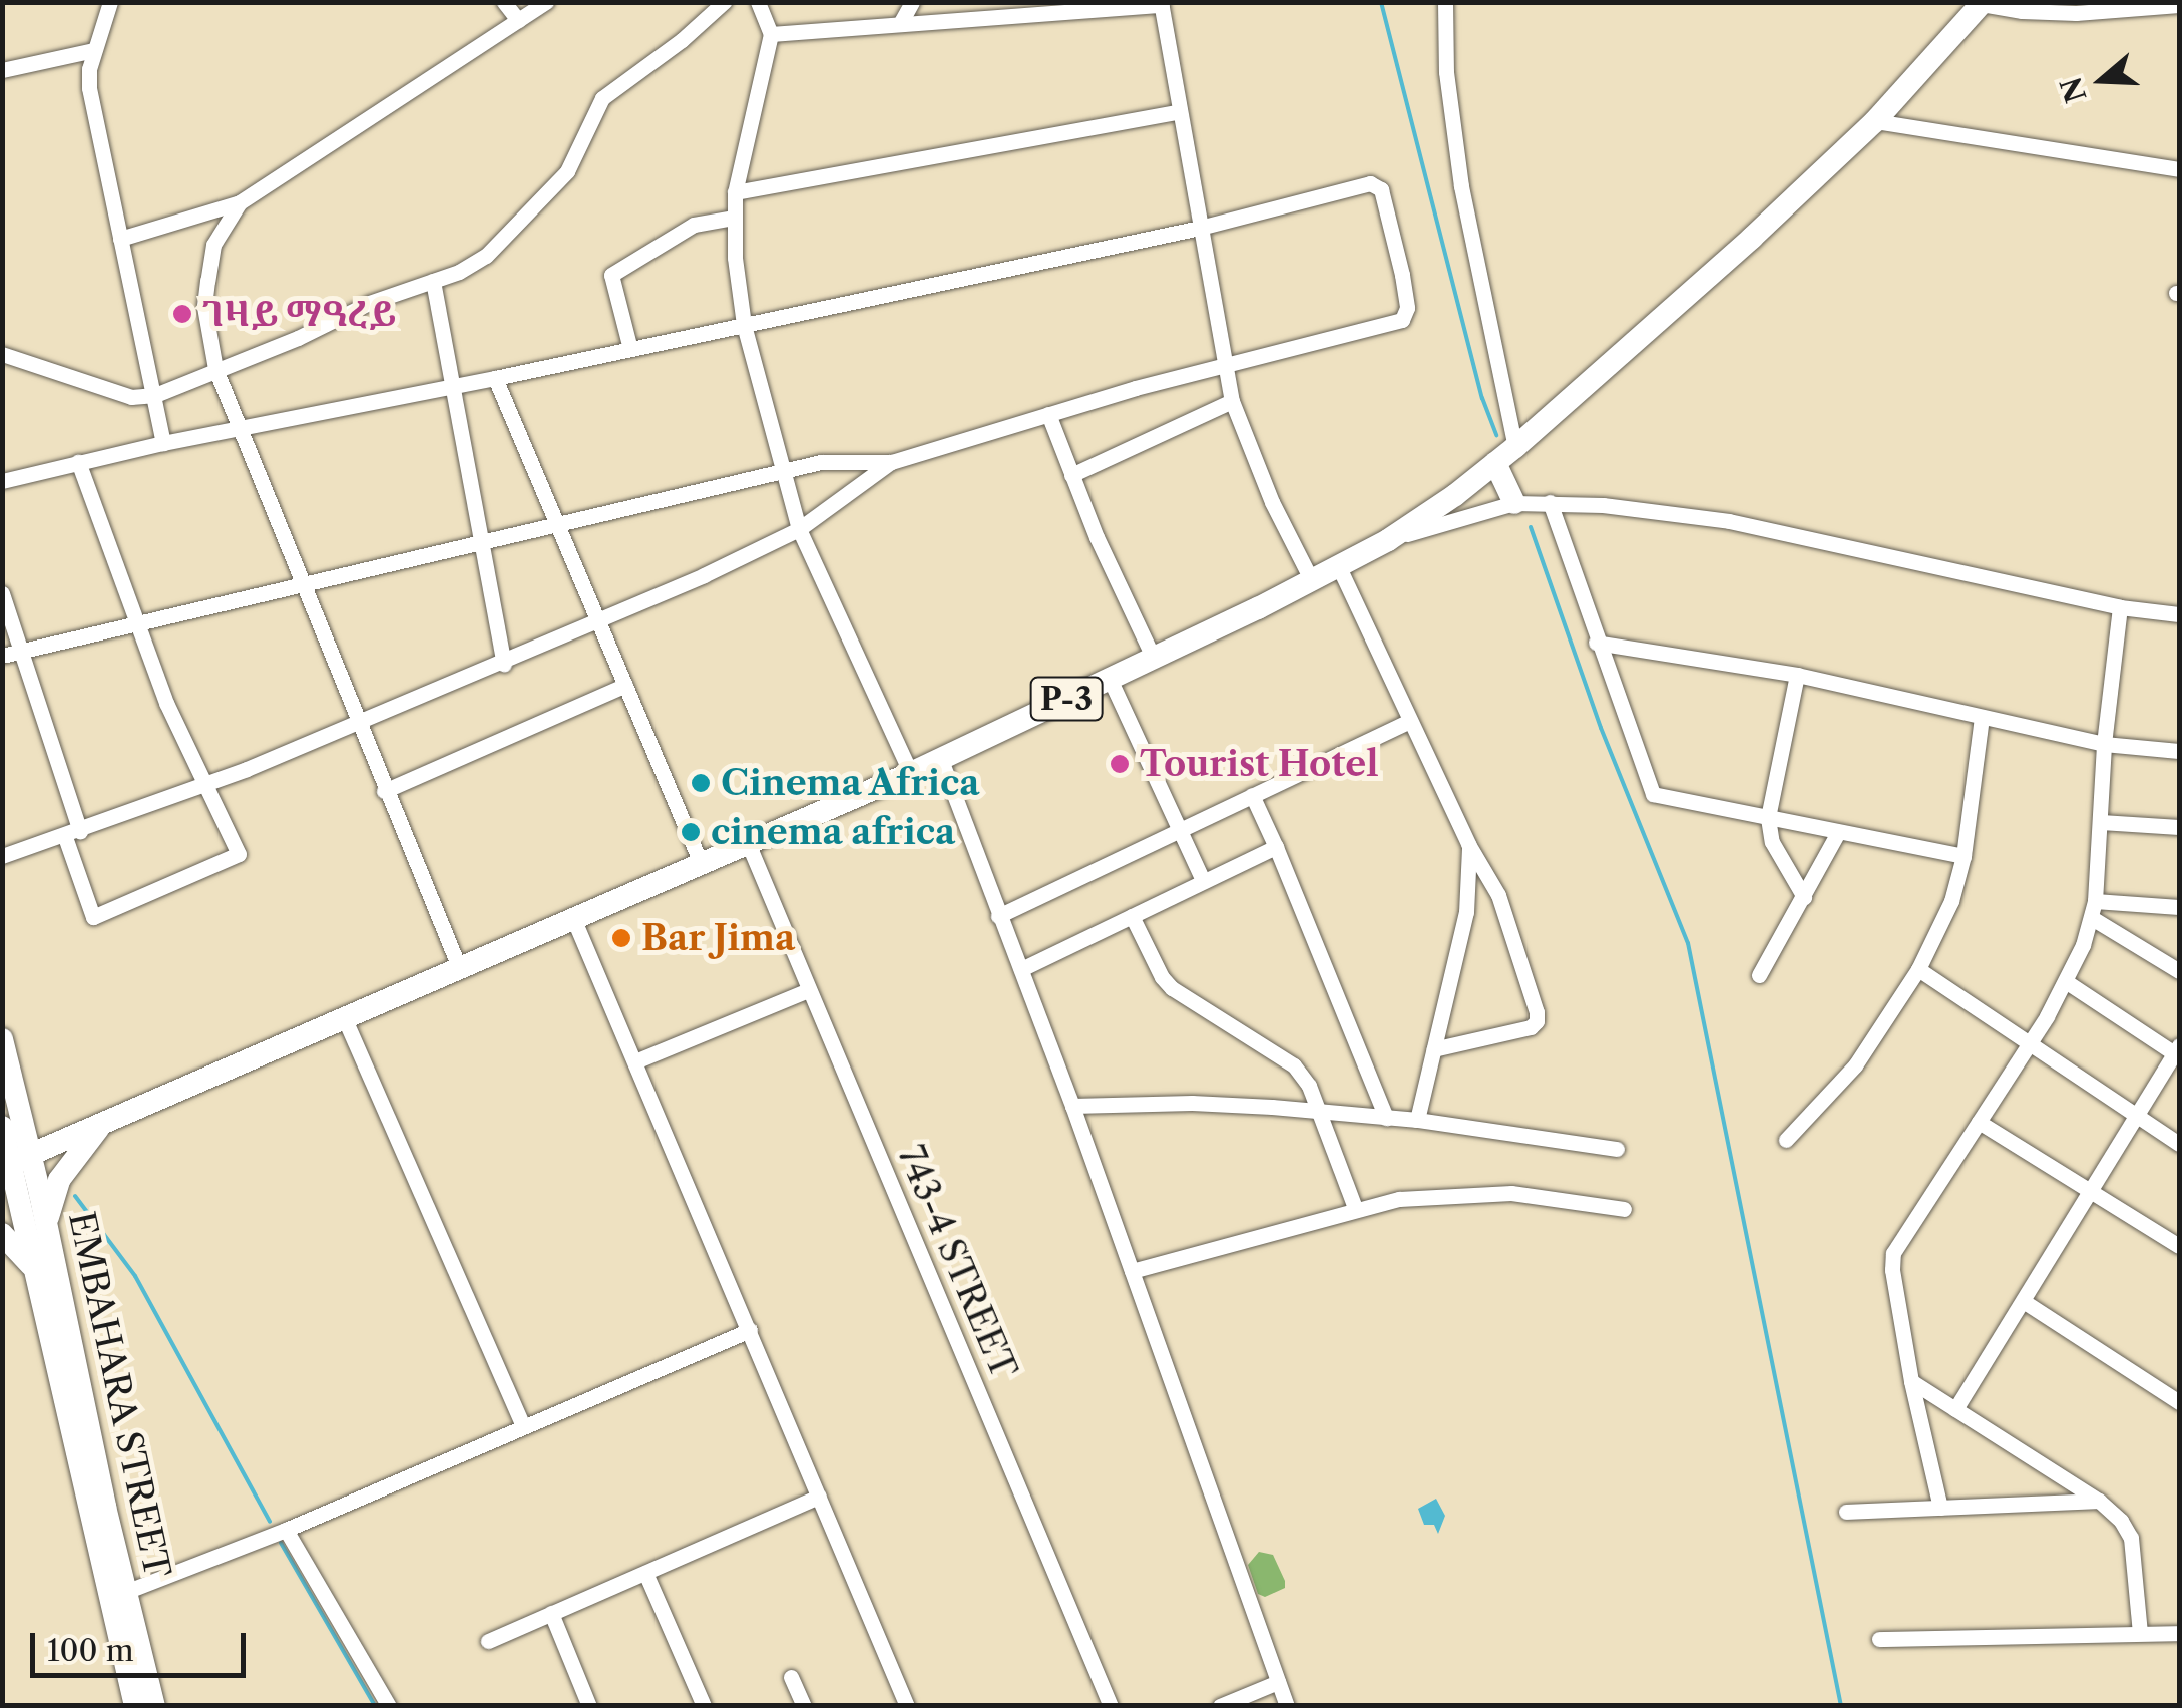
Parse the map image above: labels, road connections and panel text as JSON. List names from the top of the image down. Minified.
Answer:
{"streets":{"main road":["P-3","EMBAHARA STREET"],"street":["743-4 STREET"]},"crossings":[["P-3","743-4 STREET"],["P-3","EMBAHARA STREET"]],"places":["ገዛይ ማዓረይ","Tourist Hotel","Cinema Africa","cinema africa","Bar Jima"],"scale_bar":"100 m","north":"left"}
